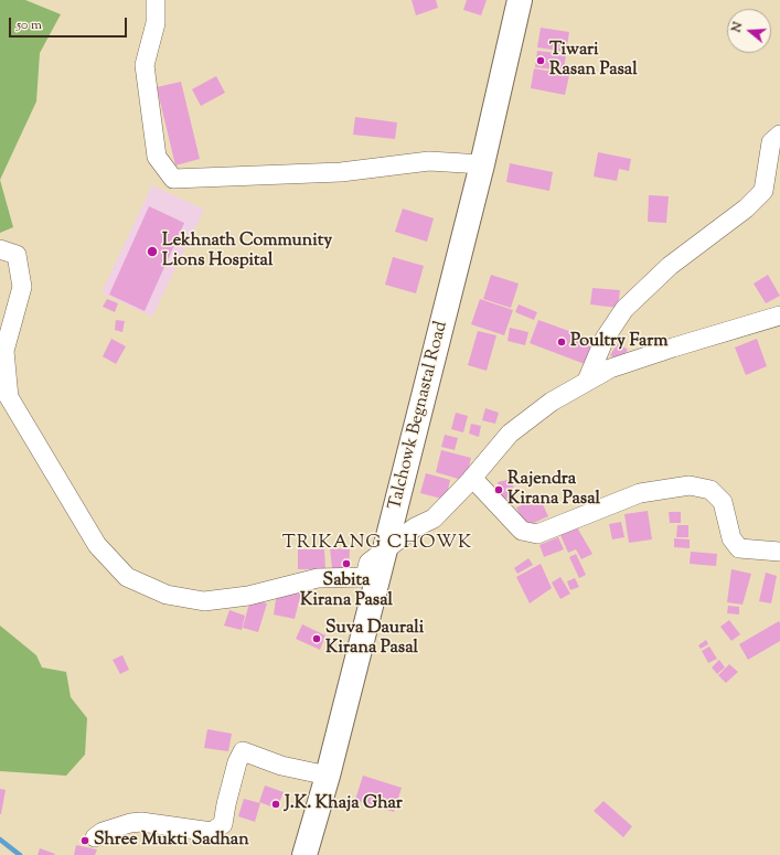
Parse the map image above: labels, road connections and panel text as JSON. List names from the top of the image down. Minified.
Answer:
{"streets":{"main road":["Talchowk Begnastal Road"]},"districts":["TRIKANG CHOWK"],"places":["Tiwari Rasan Pasal","Lekhnath Community Lions Hospital","Poultry Farm","Rajendra Kirana Pasal","Sabita Kirana Pasal","Suva Daurali Kirana Pasal","J.K. Khaja Ghar","Shree Mukti Sadhan"],"scale_bar":"50 m","north":"left"}
